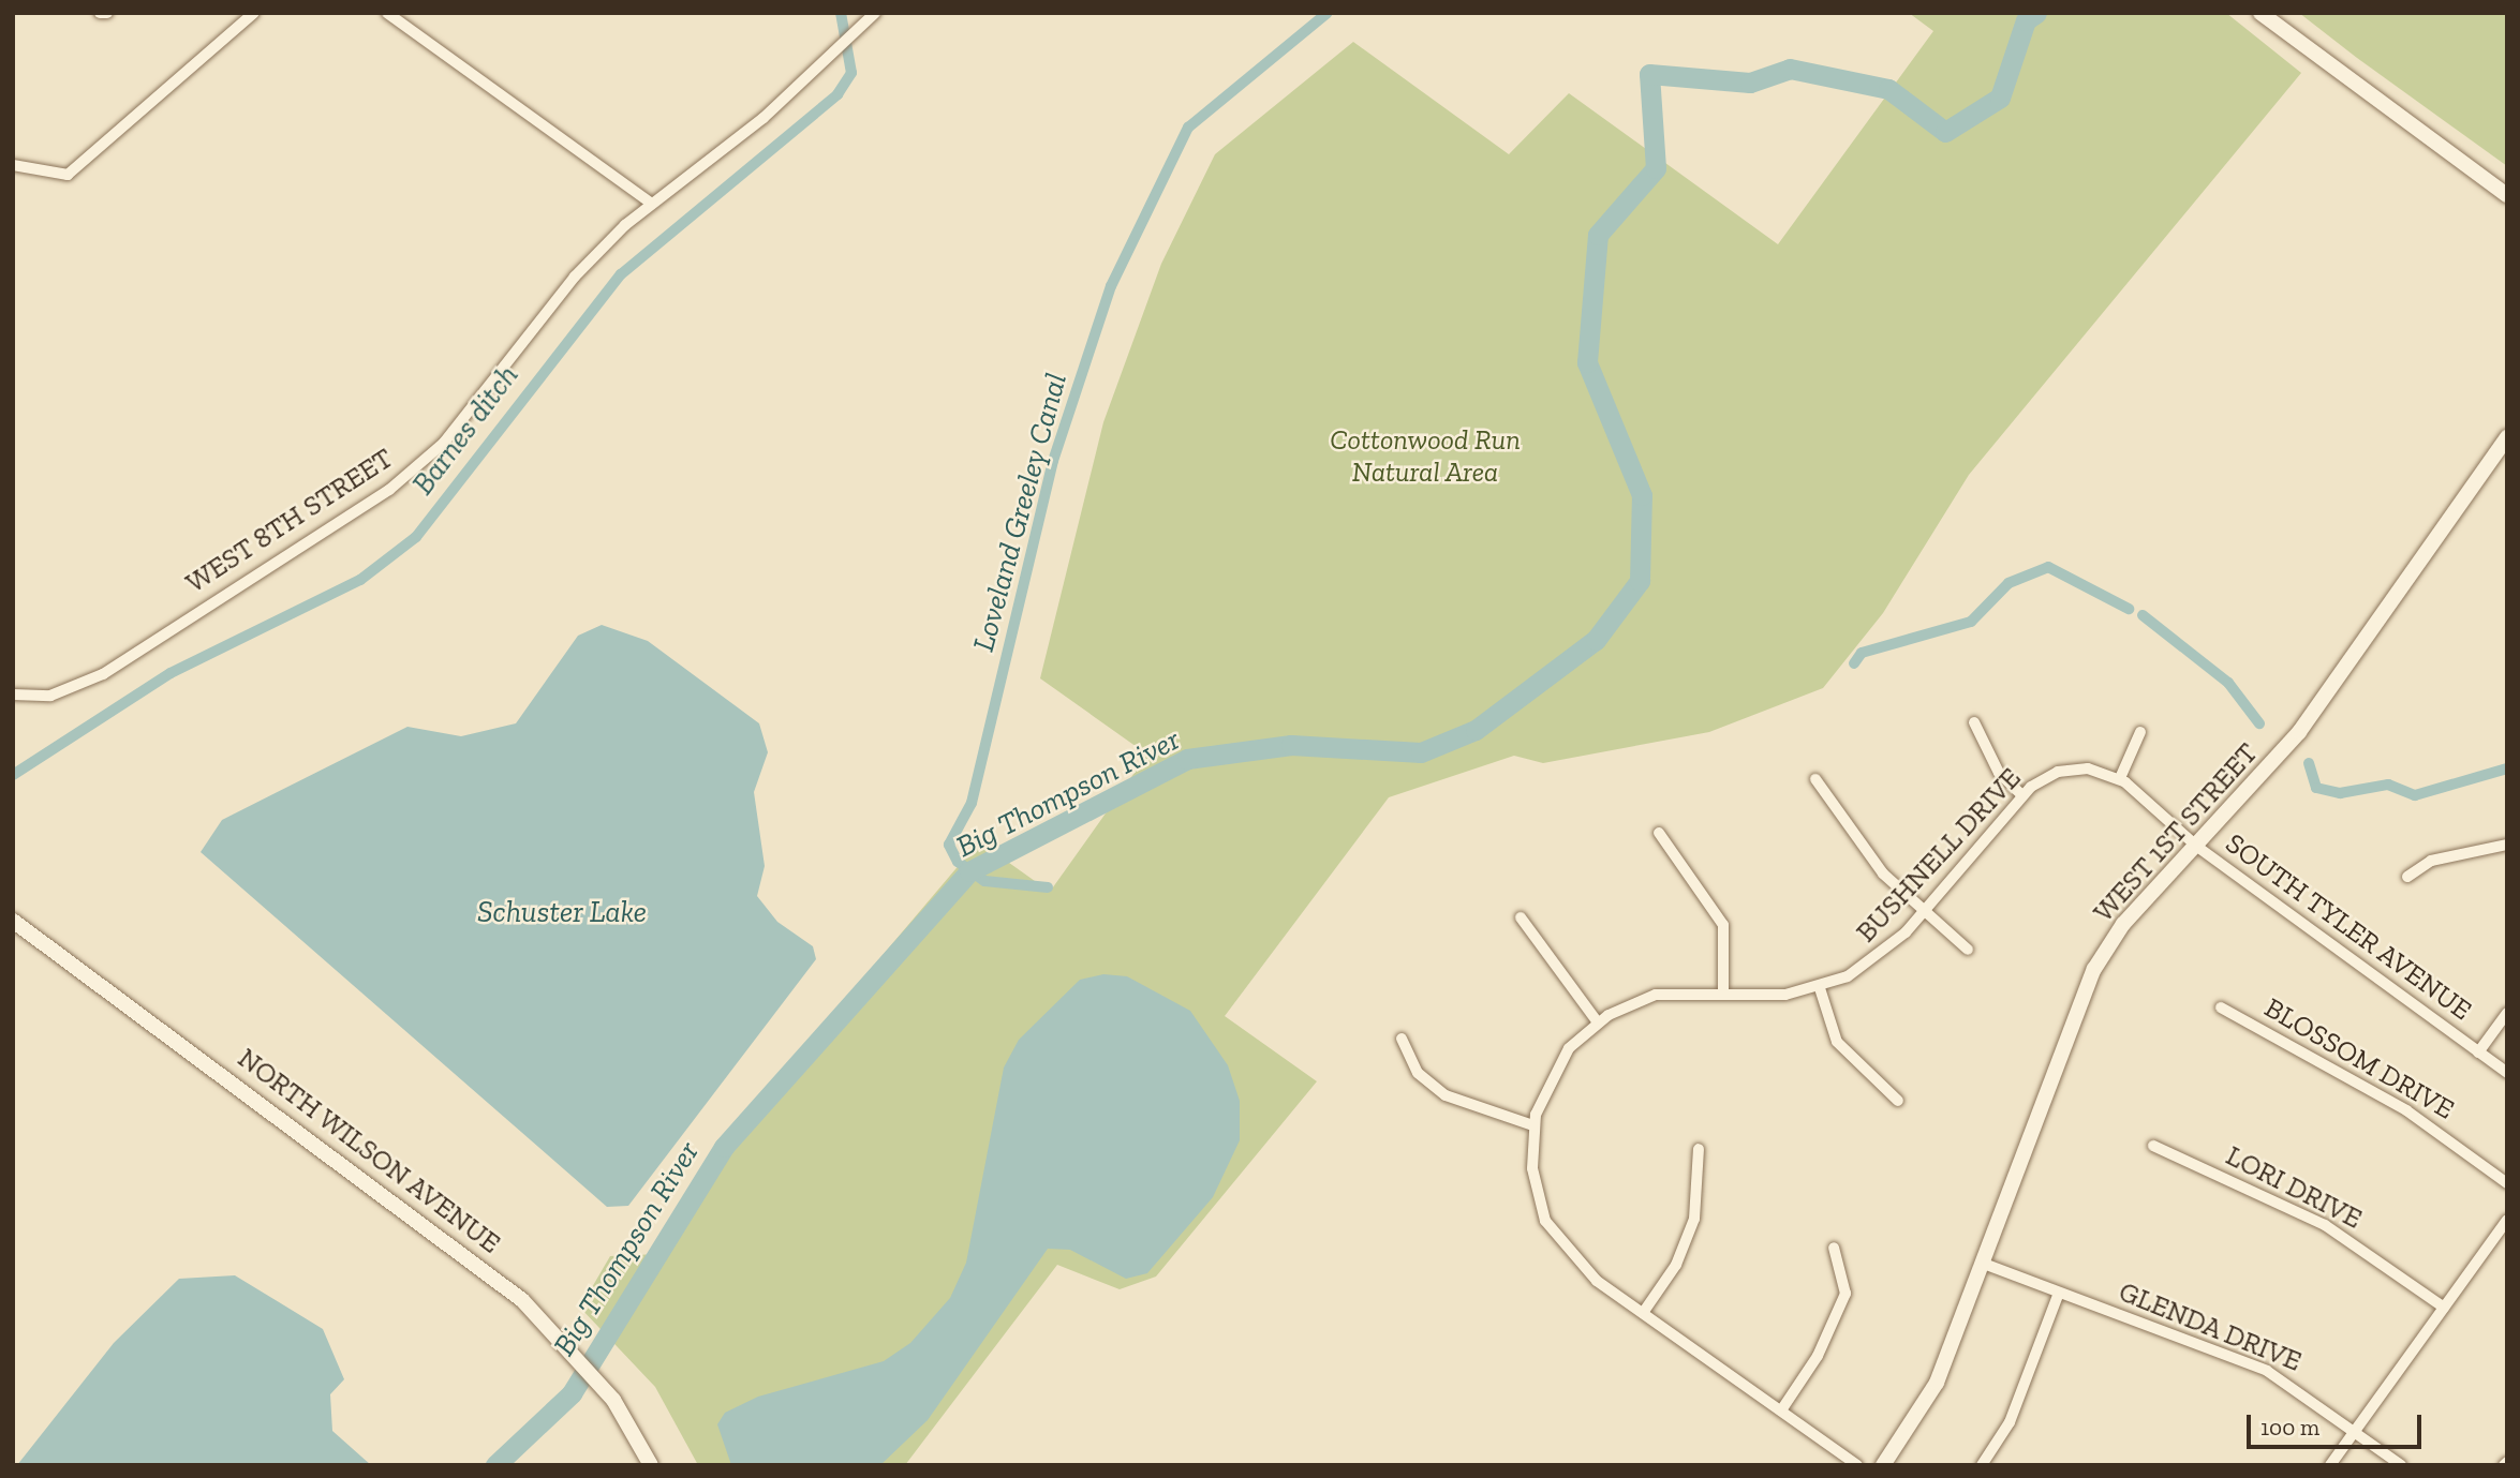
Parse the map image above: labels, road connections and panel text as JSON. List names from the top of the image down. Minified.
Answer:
{"streets":{"main road":["WEST 1ST STREET","NORTH WILSON AVENUE"],"street":["WEST 8TH STREET","BUSHNELL DRIVE","SOUTH TYLER AVENUE","BLOSSOM DRIVE","LORI DRIVE","GLENDA DRIVE"]},"crossings":[["WEST 1ST STREET","SOUTH TYLER AVENUE"],["WEST 1ST STREET","GLENDA DRIVE"]],"water":["Barnes ditch","Loveland Greeley Canal","Big Thompson River","Schuster Lake"],"parks":["Cottonwood Run Natural Area"],"scale_bar":"100 m"}
